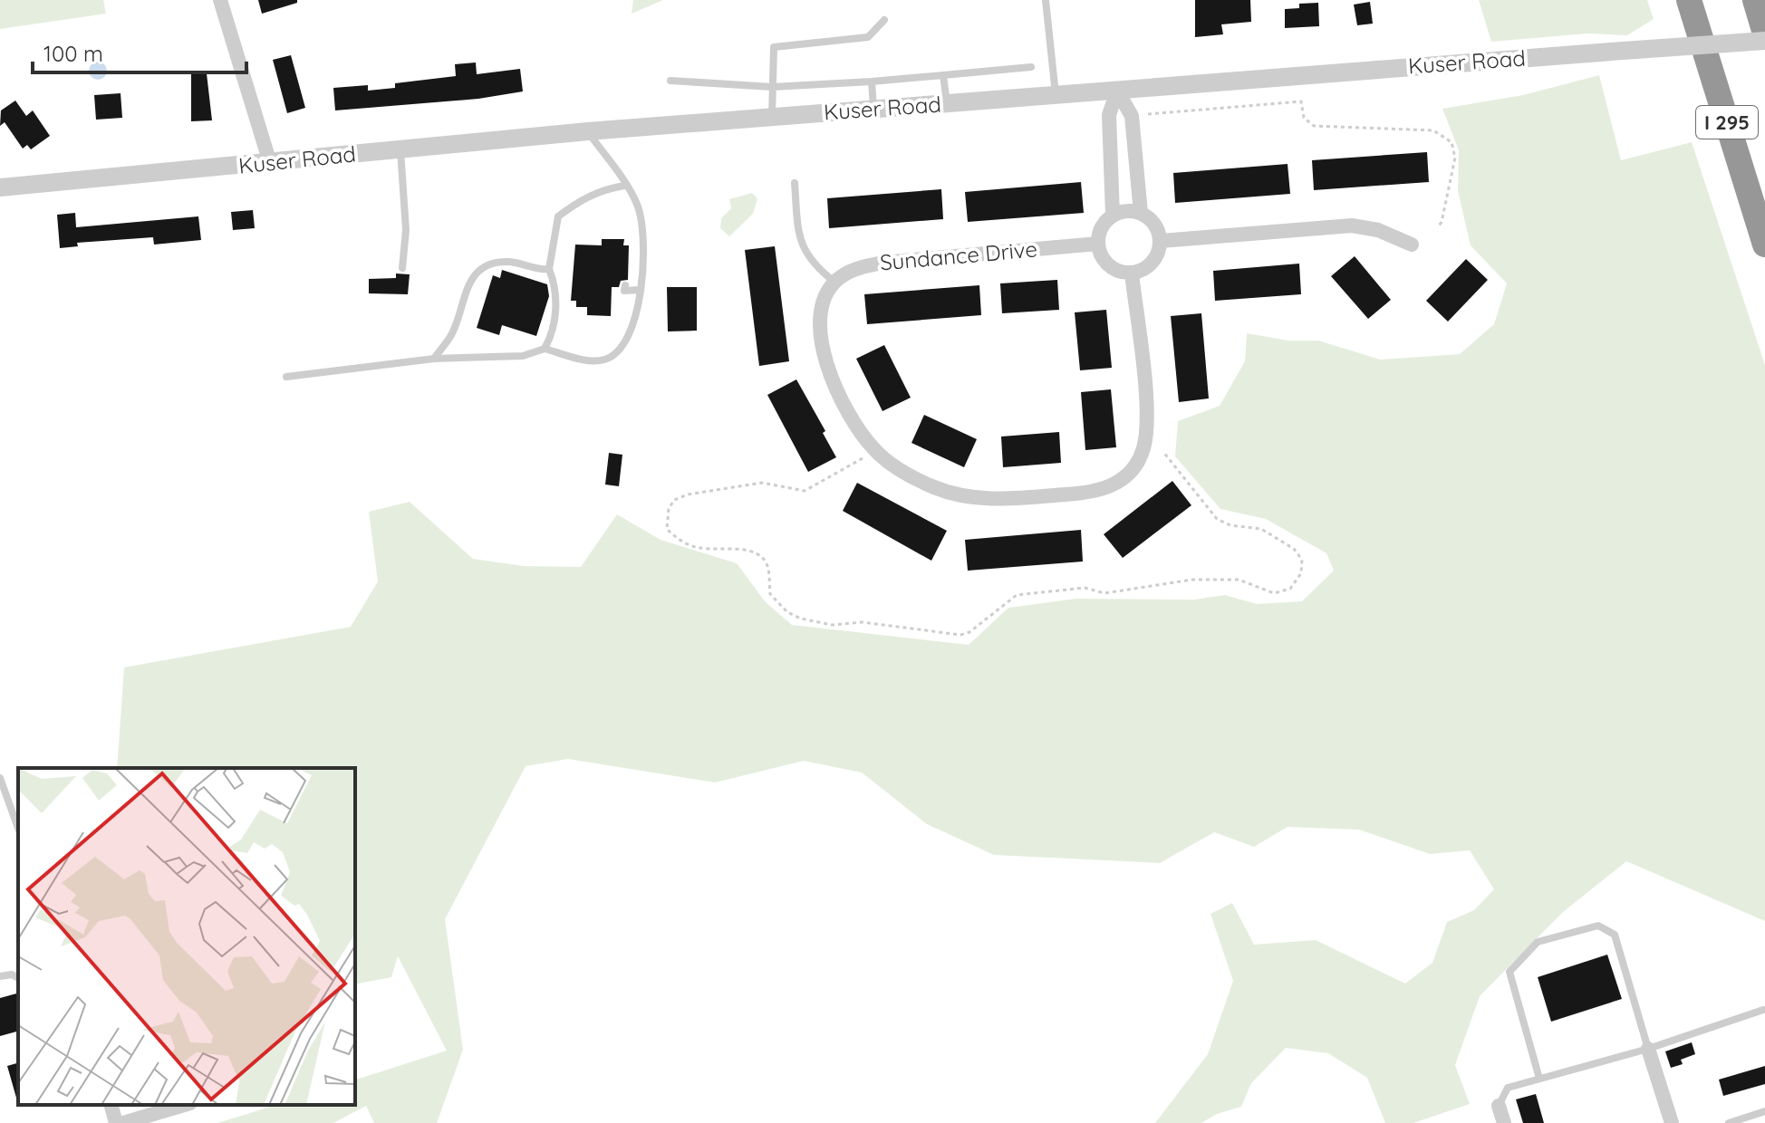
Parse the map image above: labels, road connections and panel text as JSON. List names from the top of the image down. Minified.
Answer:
{"streets":{"highway":["I 295"],"street":["Kuser Road","Sundance Drive"]},"scale_bar":"100 m"}
